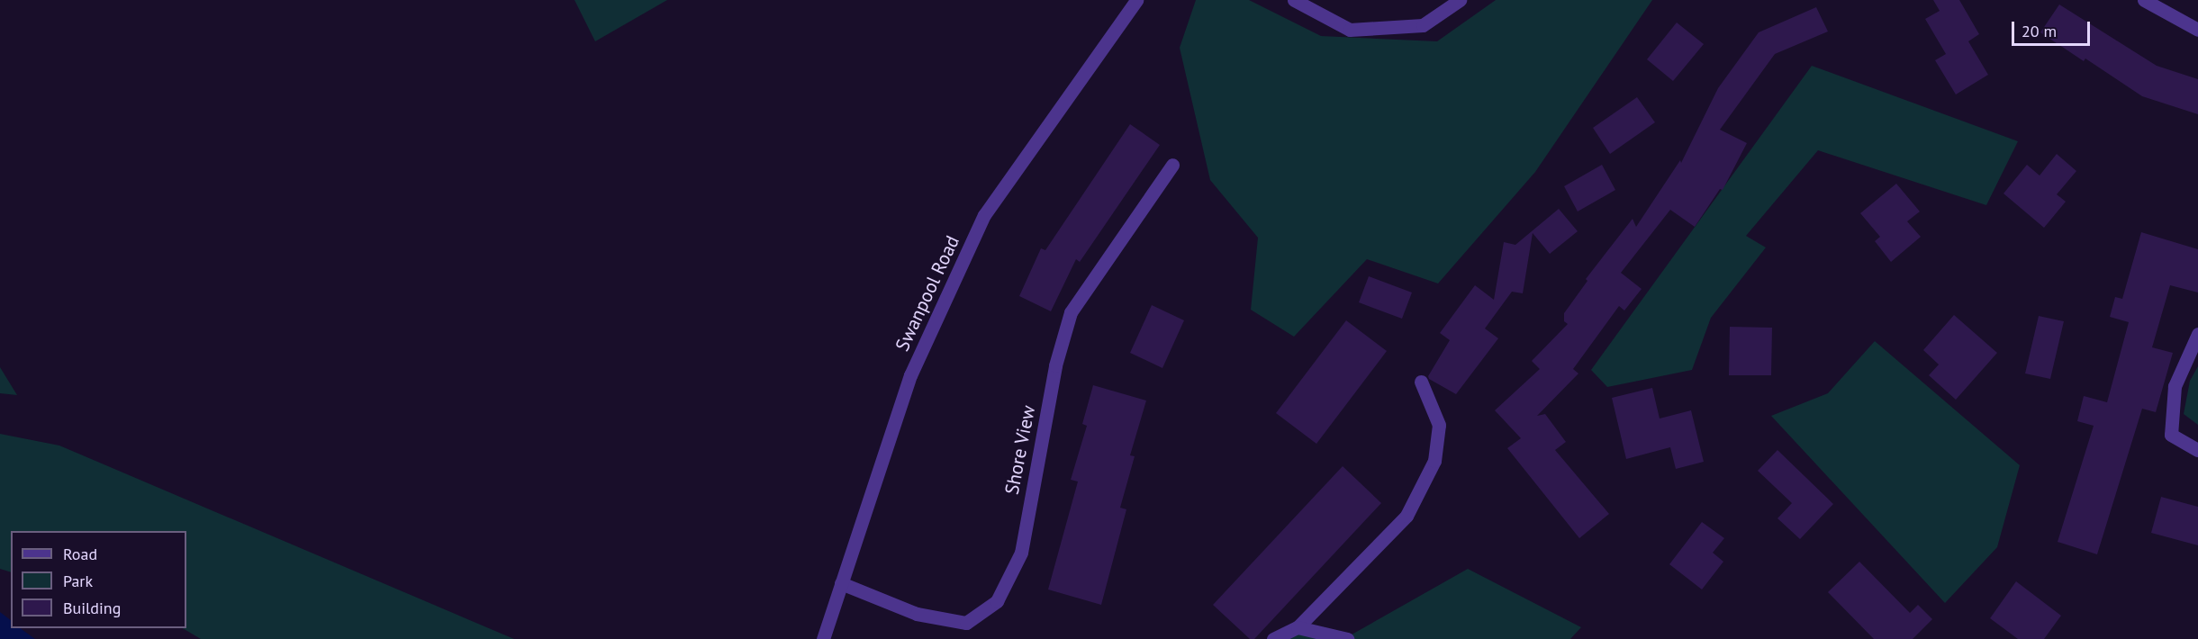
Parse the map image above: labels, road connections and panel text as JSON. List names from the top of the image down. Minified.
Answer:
{"streets":{"street":["Swanpool Road","Shore View"]},"crossings":[["Swanpool Road","Shore View"]],"legend":["Road","Park","Building"],"scale_bar":"20 m"}
